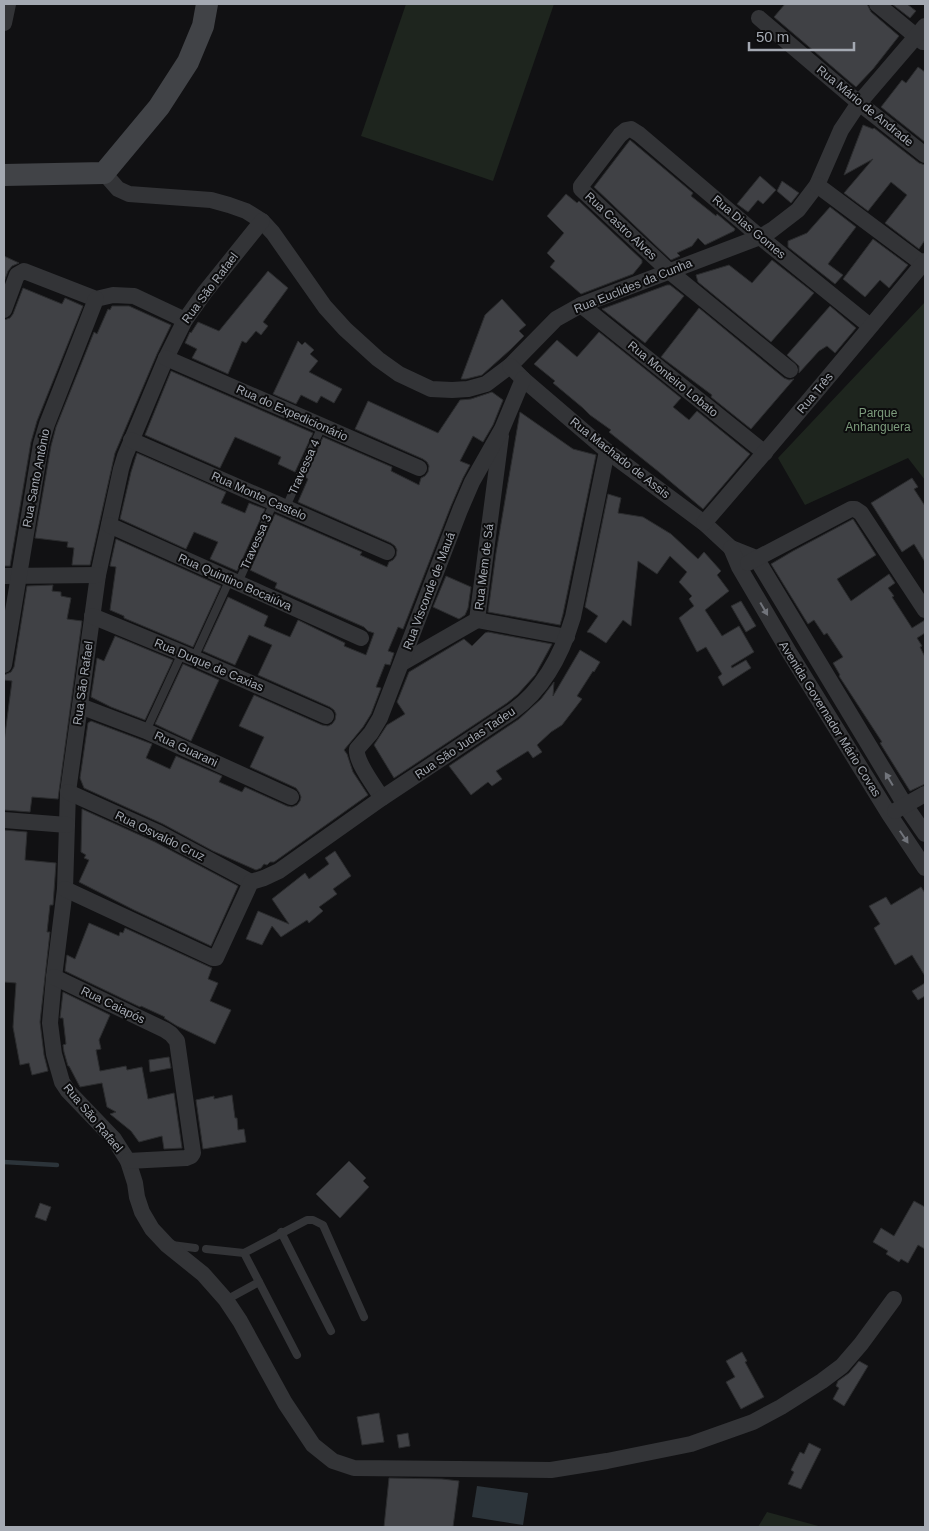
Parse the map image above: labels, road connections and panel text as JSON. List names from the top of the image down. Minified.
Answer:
{"streets":{"street":["Rua Mário de Andrade","Rua Castro Alves","Rua Dias Gomes","Rua Euclides da Cunha","Rua São Rafael","Rua Monteiro Lobato","Rua Três","Rua do Expedicionário","Rua Machado de Assis","Rua Santo Antônio","Rua Monte Castelo","Rua Mem de Sá","Rua Quintino Bocaiúva","Rua Visconde de Mauá","Rua Duque de Caxias","Avenida Governador Mário Covas","Rua São Judas Tadeu","Rua Guarani","Rua Osvaldo Cruz","Rua Caiapós"],"lane":["Travessa 4","Travessa 3"]},"crossings":[["Rua Mário de Andrade","Rua Euclides da Cunha"],["Rua Castro Alves","Rua Dias Gomes"],["Rua Castro Alves","Rua Euclides da Cunha"],["Rua Dias Gomes","Rua Euclides da Cunha"],["Rua Dias Gomes","Rua Três"],["Rua Euclides da Cunha","Rua São Rafael"],["Rua Euclides da Cunha","Rua Monteiro Lobato"],["Rua Euclides da Cunha","Rua Machado de Assis"],["Rua São Rafael","Rua do Expedicionário"],["Rua São Rafael","Rua Monte Castelo"],["Rua São Rafael","Rua Quintino Bocaiúva"],["Rua São Rafael","Rua Duque de Caxias"],["Rua São Rafael","Rua Guarani"],["Rua São Rafael","Rua Osvaldo Cruz"],["Rua São Rafael","Rua Caiapós"],["Rua Monteiro Lobato","Rua Três"],["Rua Três","Rua Machado de Assis"],["Rua do Expedicionário","Travessa 4"],["Rua Machado de Assis","Rua Visconde de Mauá"],["Rua Machado de Assis","Avenida Governador Mário Covas"],["Rua Machado de Assis","Rua São Judas Tadeu"],["Travessa 4","Rua Monte Castelo"],["Travessa 4","Travessa 3"],["Rua Monte Castelo","Travessa 3"],["Travessa 3","Rua Quintino Bocaiúva"],["Travessa 3","Rua Duque de Caxias"],["Travessa 3","Rua Guarani"],["Rua Mem de Sá","Rua Visconde de Mauá"],["Rua Visconde de Mauá","Rua São Judas Tadeu"],["Rua São Judas Tadeu","Rua Osvaldo Cruz"]],"parks":["Parque Anhanguera"],"scale_bar":"50 m"}
